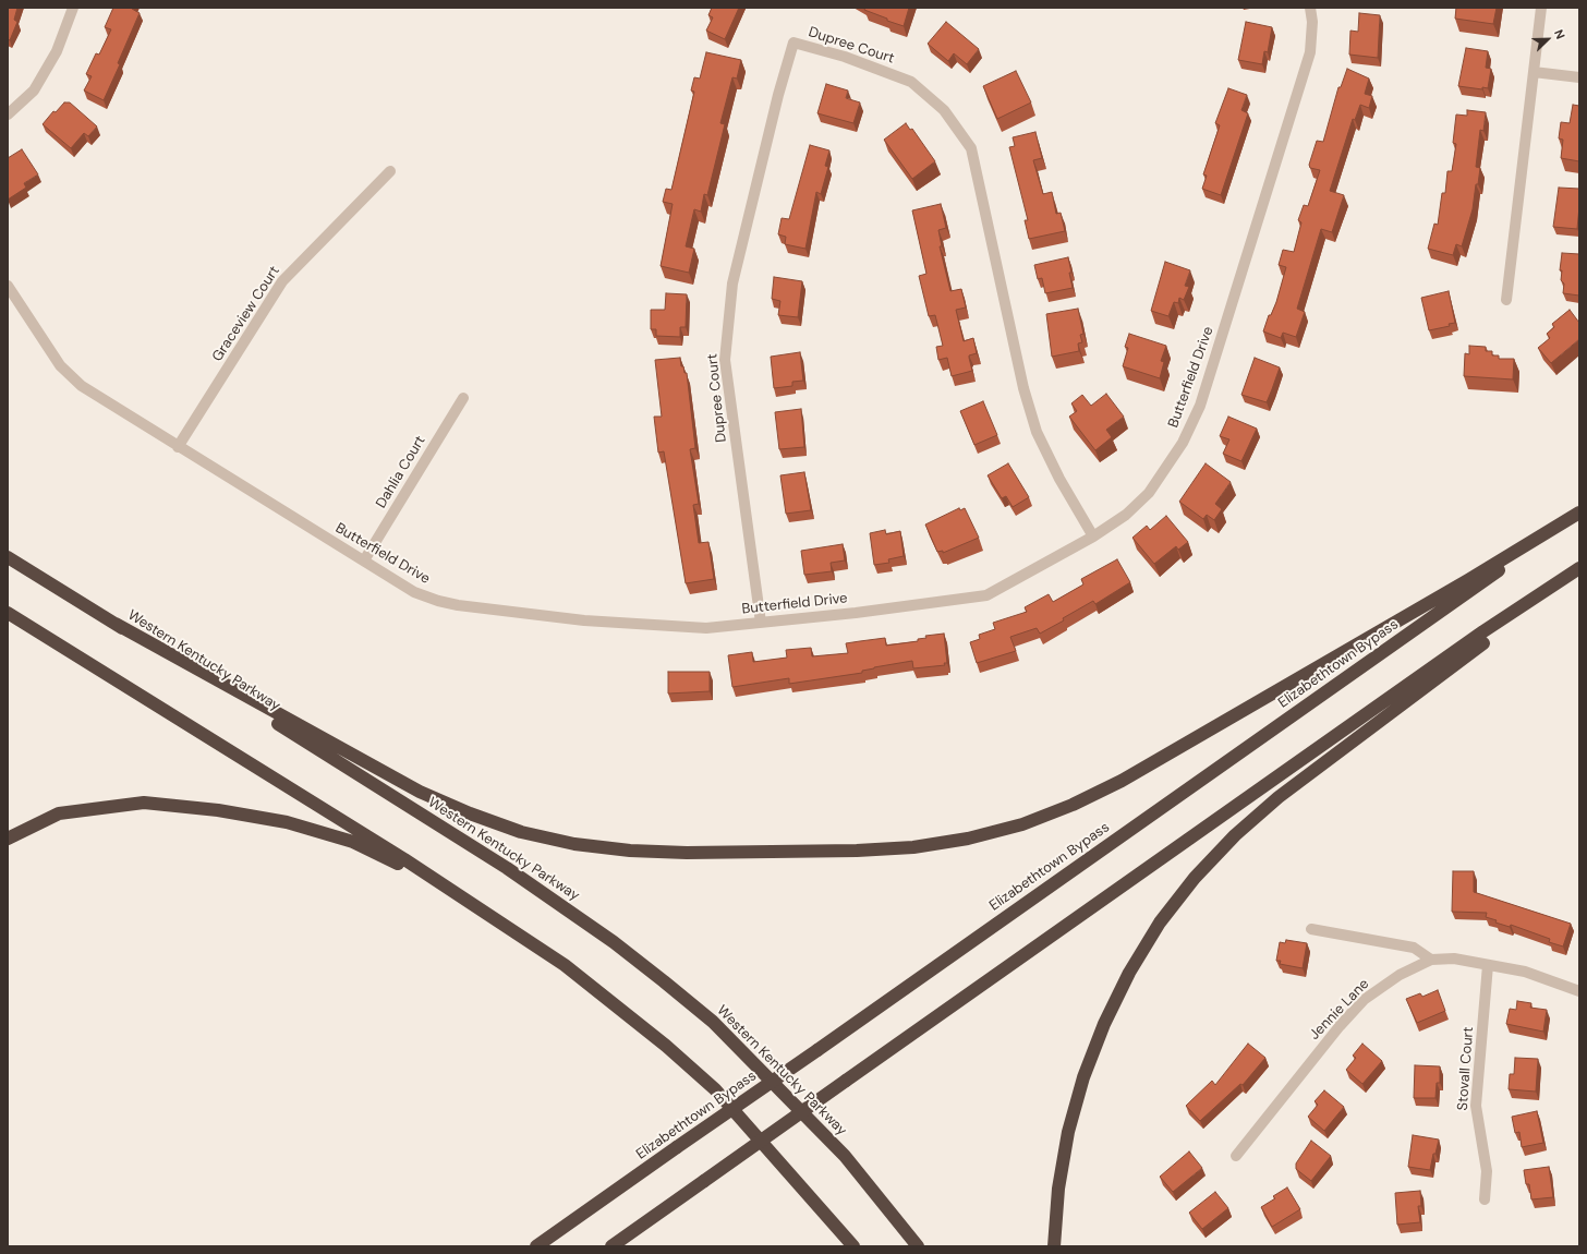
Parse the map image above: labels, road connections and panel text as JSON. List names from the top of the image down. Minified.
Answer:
{"streets":{"highway":["Western Kentucky Parkway","Elizabethtown Bypass"],"street":["Dupree Court","Graceview Court","Butterfield Drive","Dahlia Court","Jennie Lane","Stovall Court"]},"crossings":[["Dupree Court","Butterfield Drive"],["Graceview Court","Butterfield Drive"],["Butterfield Drive","Dahlia Court"],["Jennie Lane","Stovall Court"]],"north":"top right"}
